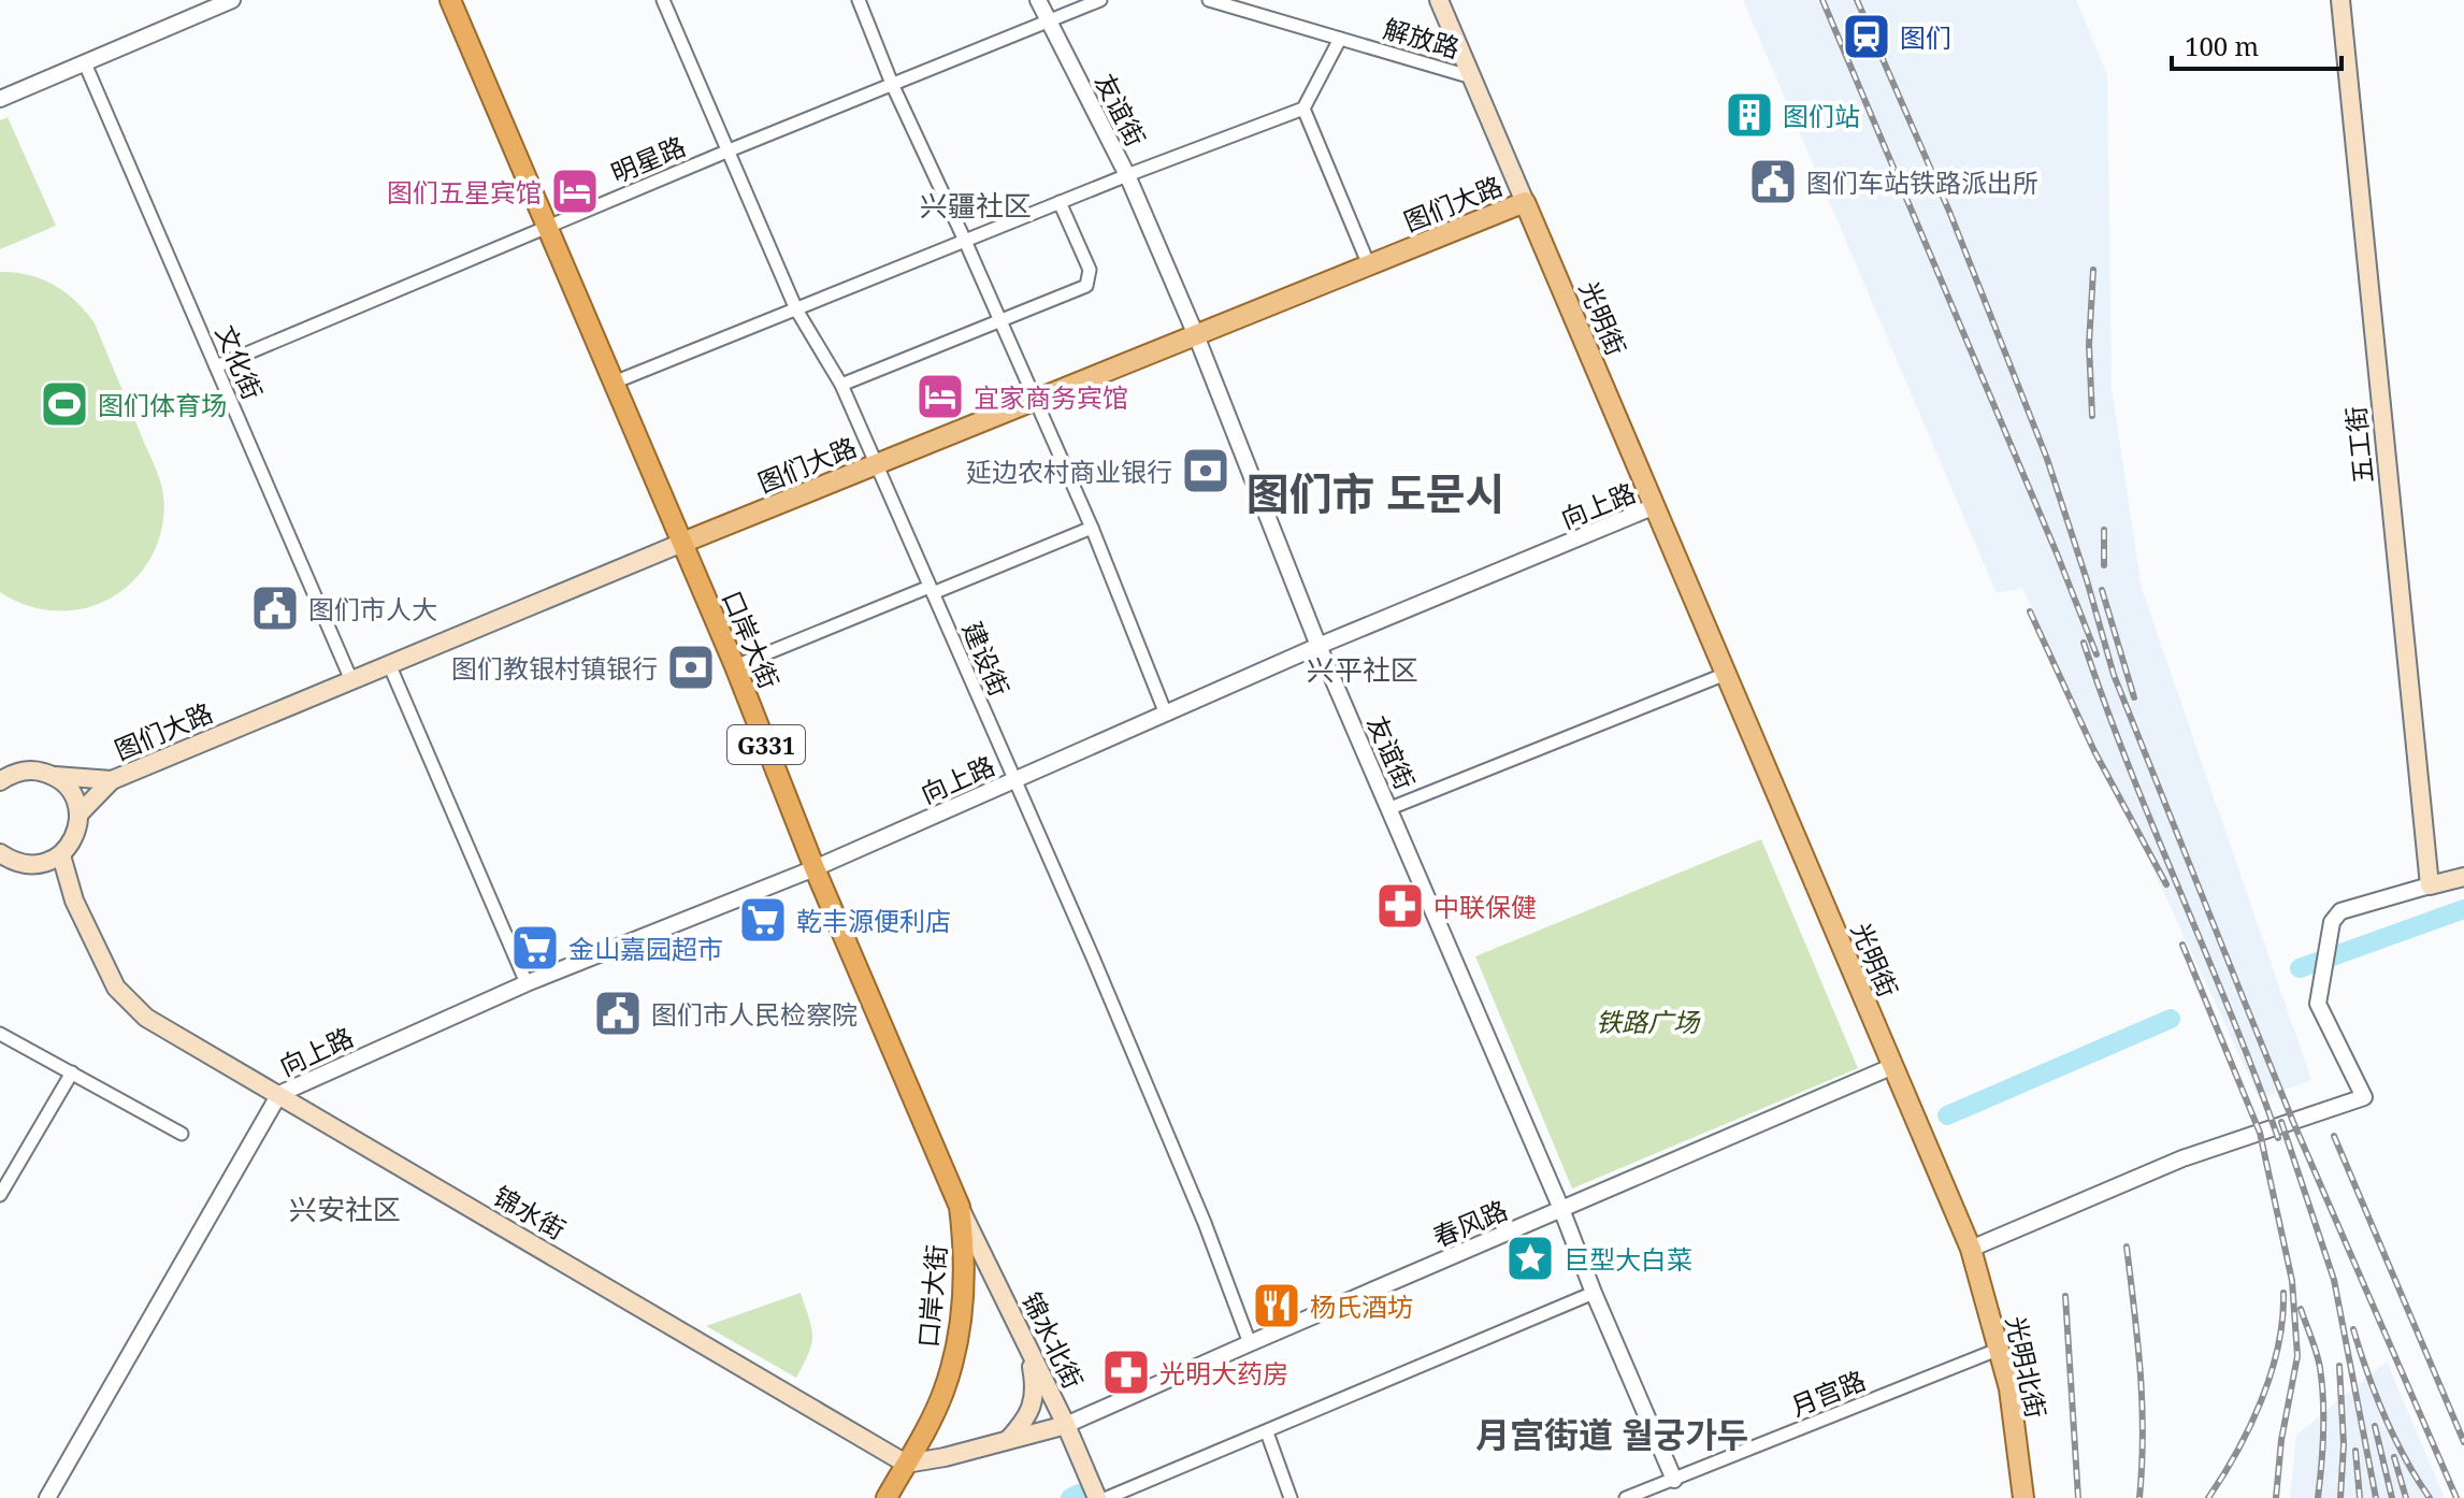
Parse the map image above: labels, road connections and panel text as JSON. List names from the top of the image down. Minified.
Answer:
{"streets":{"highway":["口岸大街","G331"],"main road":["图们大路","光明街","五工街","锦水街","锦水北街","光明北街"],"street":["解放路","友谊街","明星路","文化街","向上路","建设街","春风路","月宫路"]},"crossings":[["解放路","光明街"],["友谊街","明星路"],["友谊街","图们大路"],["友谊街","向上路"],["友谊街","春风路"],["友谊街","月宫路"],["明星路","文化街"],["明星路","口岸大街"],["明星路","建设街"],["图们大路","光明街"],["图们大路","文化街"],["图们大路","口岸大街"],["图们大路","建设街"],["光明街","向上路"],["光明街","春风路"],["光明街","光明北街"],["向上路","口岸大街"],["向上路","建设街"],["向上路","锦水街"],["口岸大街","锦水街"],["口岸大街","锦水北街"],["建设街","春风路"],["春风路","锦水北街"],["光明北街","月宫路"]],"districts":["兴疆社区","图们市 도문시","兴平社区","兴安社区","月宫街道 월궁가두"],"parks":["铁路广场"],"places":{"station":["图们"],"building":["图们站"],"public building":["图们车站铁路派出所","图们市人大","图们市人民检察院"],"hotel":["图们五星宾馆","宜家商务宾馆"],"sports":["图们体育场"],"bank":["延边农村商业银行","图们教银村镇银行"],"pharmacy":["中联保健","光明大药房"],"supermarket":["乾丰源便利店","金山嘉园超市"],"place":["巨型大白菜"],"restaurant":["杨氏酒坊"]},"scale_bar":"100 m"}
